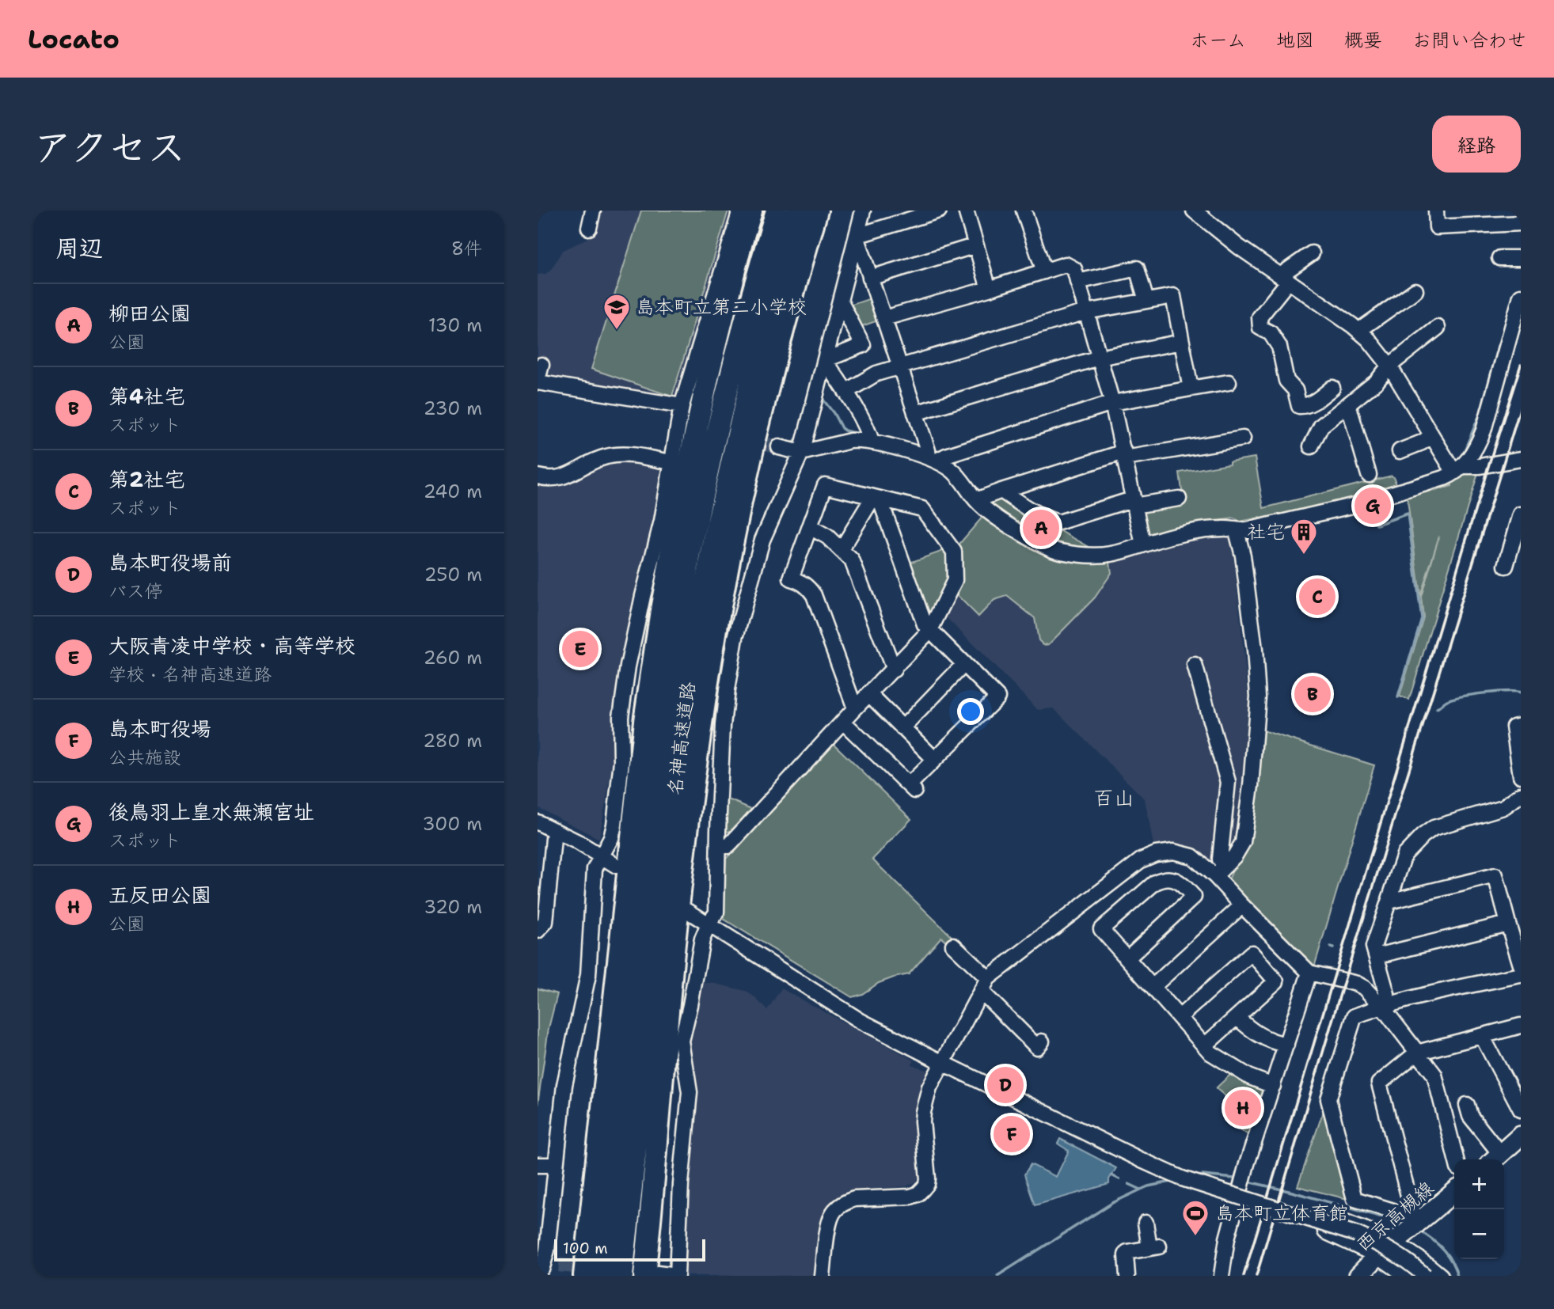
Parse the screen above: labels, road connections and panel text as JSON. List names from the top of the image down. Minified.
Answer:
{"streets":{"highway":["名神高速道路"],"main road":["西京高槻線"]},"districts":["百山"],"places":{"school or university":["島本町立第二小学校"],"building":["社宅"],"sports":["島本町立体育館"]},"scale_bar":"100 m","page":{"header":"Locato","nav":["ホーム","地図","概要","お問い合わせ"],"title":"アクセス","buttons":"経路","heading":["周辺","8件"],"list":[{"mark":"A","name":"柳田公園","note":"公園","value":"130 m"},{"mark":"B","name":"第4社宅","note":"スポット","value":"230 m"},{"mark":"C","name":"第2社宅","note":"スポット","value":"240 m"},{"mark":"D","name":"島本町役場前","note":"バス停","value":"250 m"},{"mark":"E","name":"大阪青凌中学校・高等学校","note":"学校 · 名神高速道路","value":"260 m"},{"mark":"F","name":"島本町役場","note":"公共施設","value":"280 m"},{"mark":"G","name":"後鳥羽上皇水無瀬宮址","note":"スポット","value":"300 m"},{"mark":"H","name":"五反田公園","note":"公園","value":"320 m"}],"pins":["G","A","C","E","B","D","H","F"],"map_buttons":["+","−"],"scale":"100 m"}}
